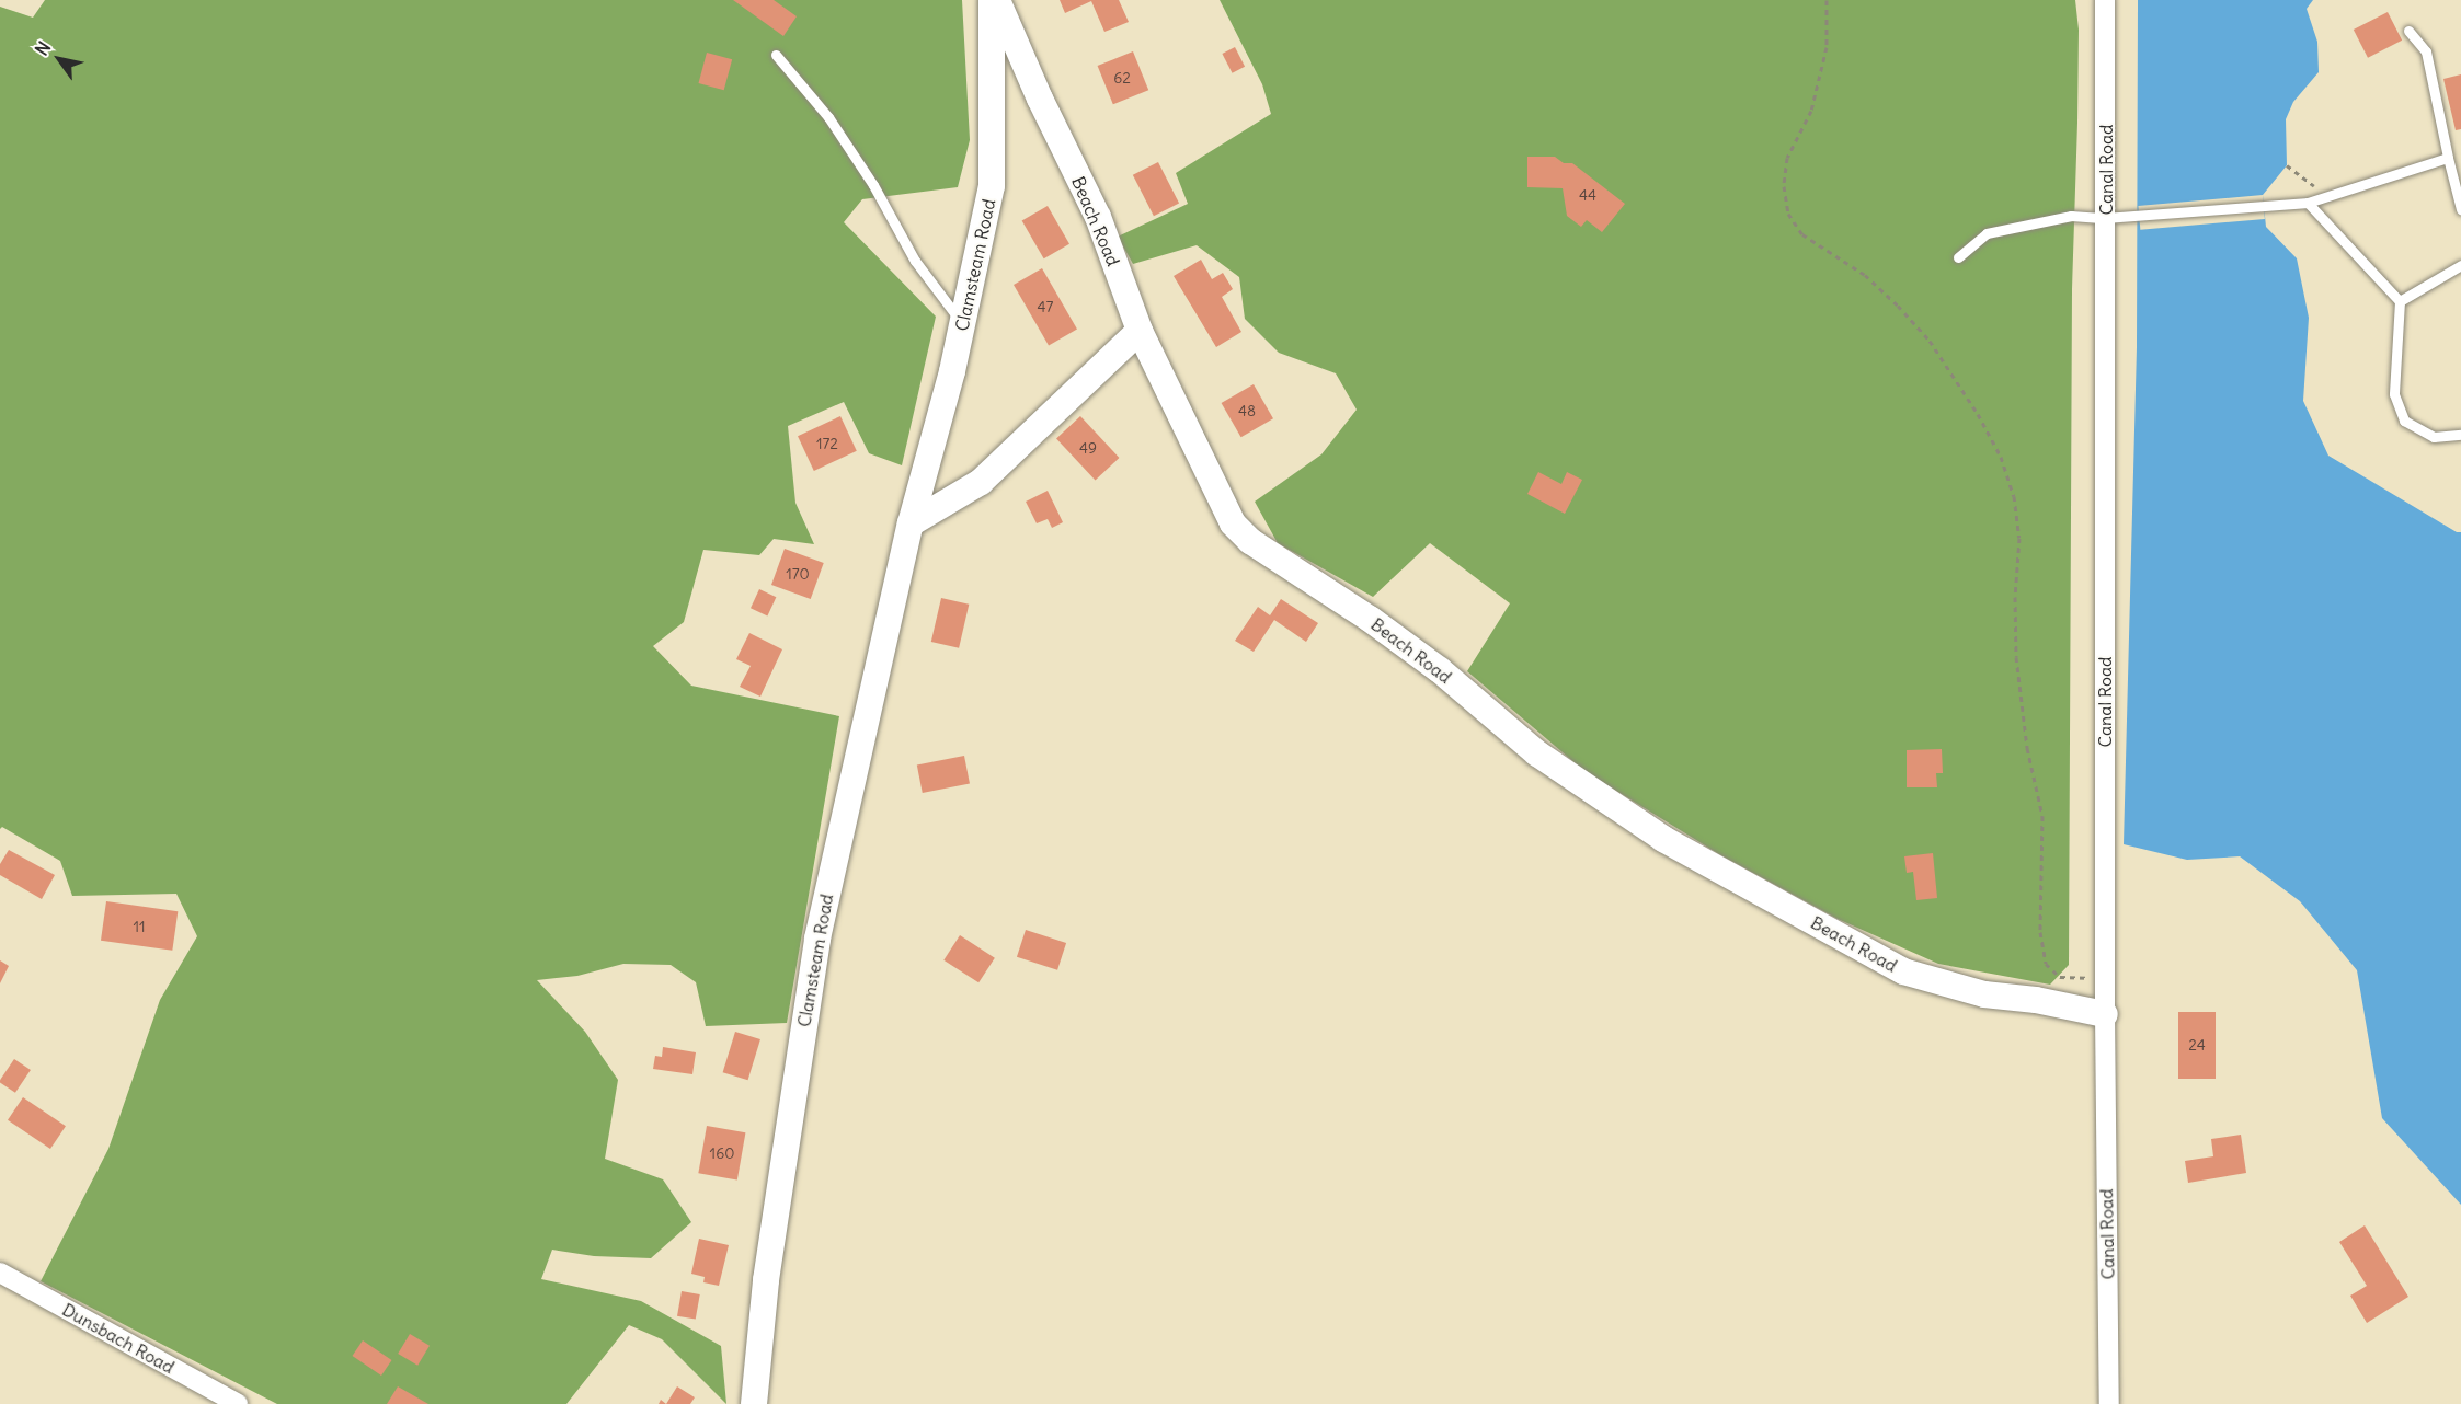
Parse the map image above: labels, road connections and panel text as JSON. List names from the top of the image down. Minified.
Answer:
{"streets":{"street":["Canal Road","Beach Road","Clamsteam Road","Dunsbach Road"]},"crossings":[["Canal Road","Beach Road"],["Beach Road","Clamsteam Road"]],"house_numbers":["62","44","47","48","172","49","170","11","24","160"],"north":"top left"}
